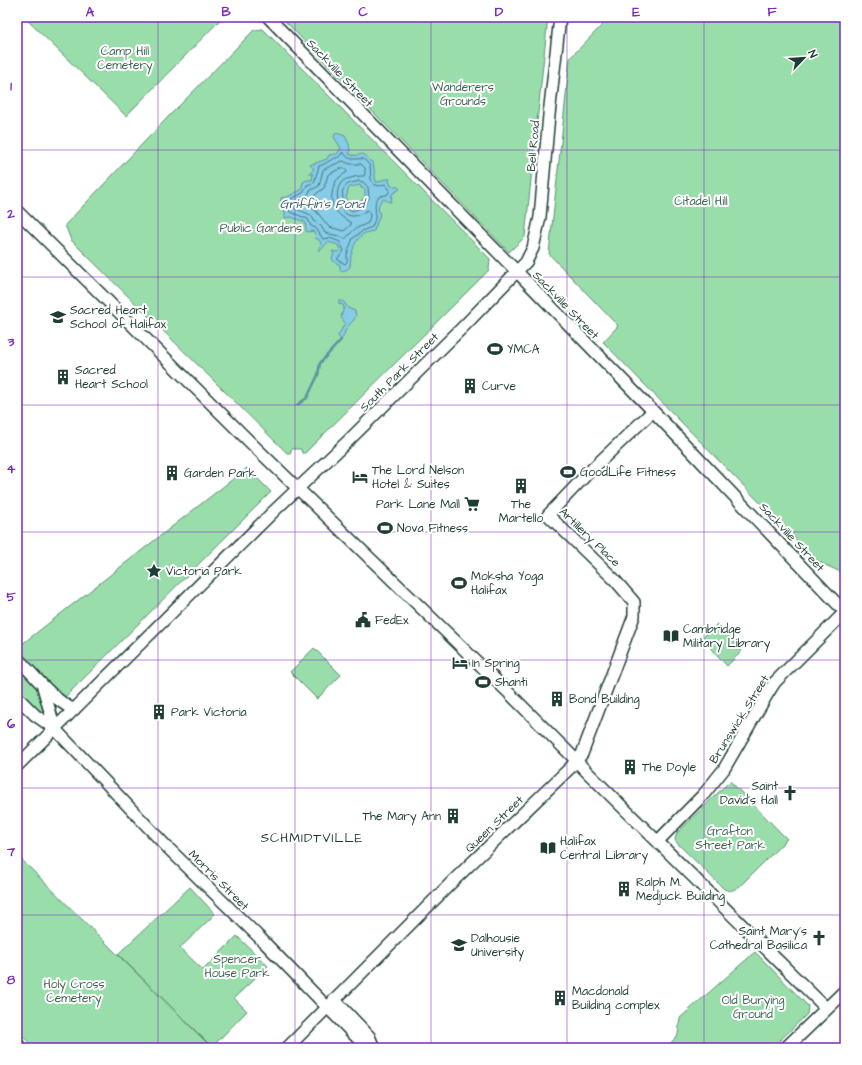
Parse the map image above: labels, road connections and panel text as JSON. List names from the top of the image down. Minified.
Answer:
{"streets":{"street":["Sackville Street","Bell Road","South Park Street","Artillery Place","Brunswick Street","Queen Street","Morris Street"]},"crossings":[["Sackville Street","Bell Road"],["Sackville Street","South Park Street"],["Sackville Street","Artillery Place"],["Sackville Street","Brunswick Street"],["Bell Road","South Park Street"],["South Park Street","Morris Street"],["Artillery Place","Queen Street"],["Queen Street","Morris Street"]],"districts":["SCHMIDTVILLE"],"water":["Griffin's Pond"],"parks":["Camp Hill Cemetery","Wanderers Grounds","Citadel Hill","Public Gardens","Grafton Street Park","Spencer House Park","Holy Cross Cemetery","Old Burying Ground"],"places":{"school or university":["Sacred Heart School of Halifax","Dalhousie University"],"sports":["YMCA","GoodLife Fitness","Nova Fitness","Moksha Yoga Halifax","Shanti"],"building":["Sacred Heart School","Curve","Garden Park","The Martello","Bond Building","Park Victoria","The Doyle","The Mary Ann","Ralph M. Medjuck Building","Macdonald Building complex"],"hotel":["The Lord Nelson Hotel & Suites","In Spring"],"supermarket":["Park Lane Mall"],"place":["Victoria Park"],"public building":["FedEx"],"library":["Cambridge Military Library","Halifax Central Library"],"church":["Saint David's Hall","Saint Mary's Cathedral Basilica"]},"north":"top right","grid":{"columns":["A","B","C","D","E","F"],"rows":["1","2","3","4","5","6","7","8"]}}
